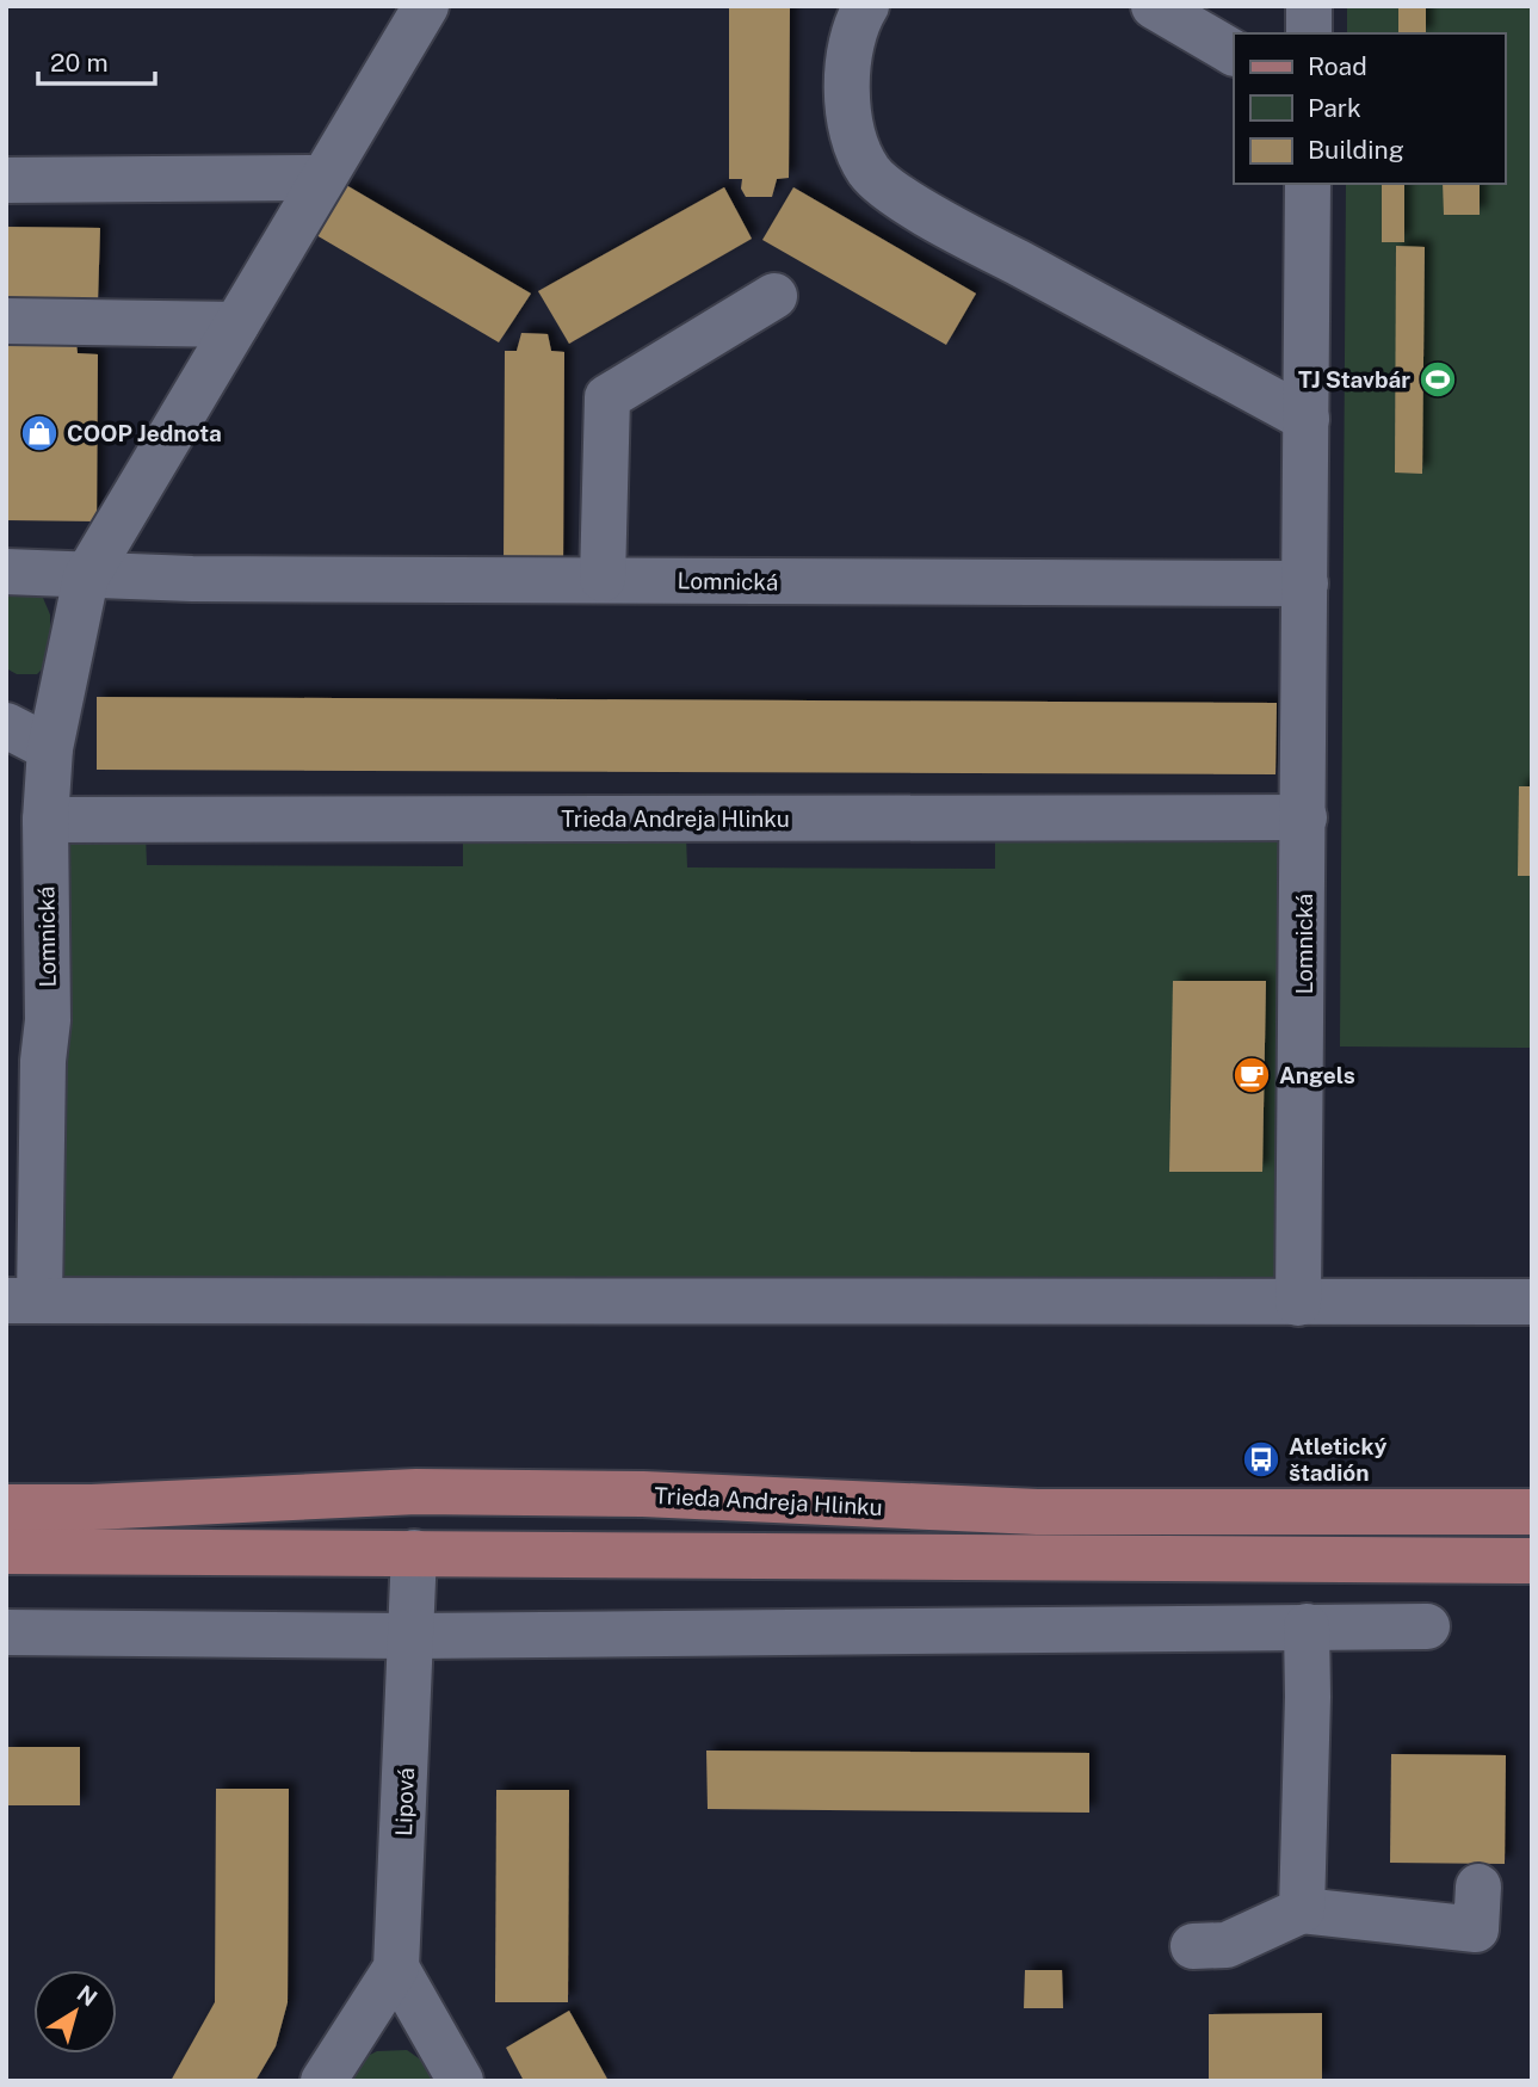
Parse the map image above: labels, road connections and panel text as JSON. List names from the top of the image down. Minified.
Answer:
{"streets":{"main road":["Trieda Andreja Hlinku"],"street":["Lomnická","Lipová"]},"crossings":[["Lomnická","Trieda Andreja Hlinku"]],"places":{"sports":["TJ Stavbár"],"shop":["COOP Jednota"],"cafe":["Angels"],"bus stop":["Atletický štadión"]},"legend":["Road","Park","Building"],"scale_bar":"20 m","north":"top right"}
